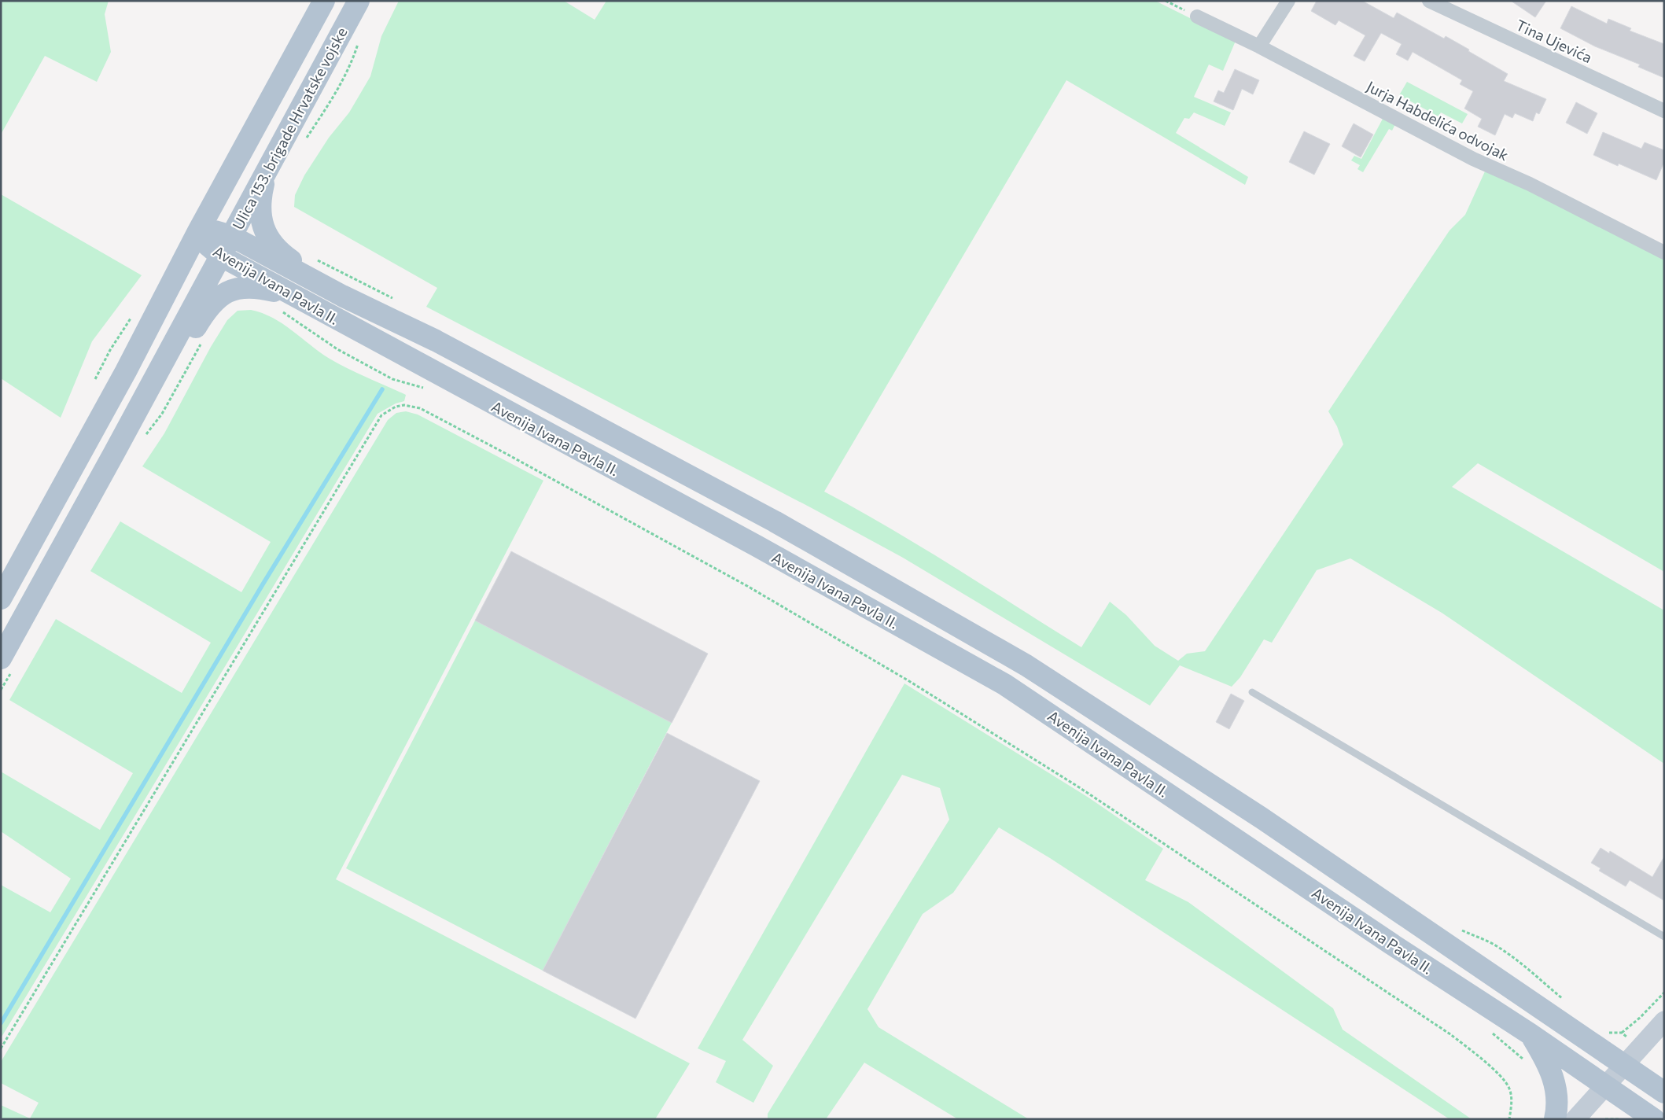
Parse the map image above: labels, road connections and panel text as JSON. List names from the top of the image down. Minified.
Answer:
{"streets":{"main road":["Ulica 153. brigade Hrvatske vojske","Avenija Ivana Pavla II."],"street":["Tina Ujevića","Jurja Habdelića odvojak"]},"crossings":[["Ulica 153. brigade Hrvatske vojske","Avenija Ivana Pavla II."]]}
